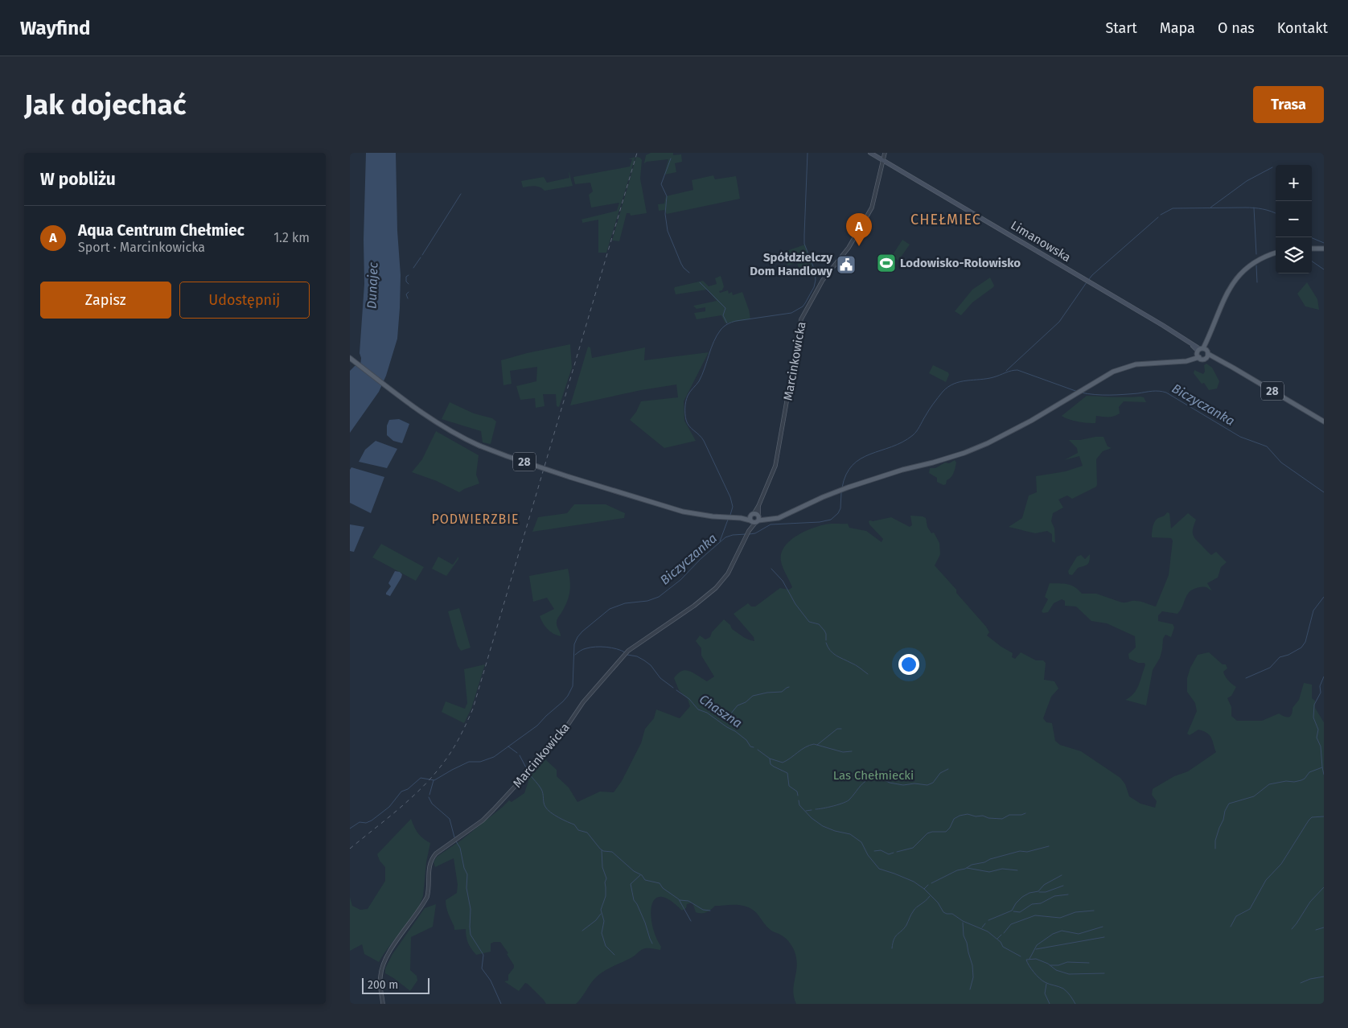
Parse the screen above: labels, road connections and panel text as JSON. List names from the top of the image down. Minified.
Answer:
{"streets":{"main road":["Limanowska","28"],"street":["Marcinkowicka"]},"crossings":[["Limanowska","Marcinkowicka"],["Limanowska","28"],["Marcinkowicka","28"]],"districts":["CHEŁMIEC","PODWIERZBIE"],"water":["Dunajec","Biczyczanka","Chaszna"],"parks":["Las Chełmiecki"],"places":{"sports":["Lodowisko-Rolowisko"],"public building":["Spółdzielczy Dom Handlowy"]},"scale_bar":"200 m","page":{"header":"Wayfind","nav":["Start","Mapa","O nas","Kontakt"],"buttons":["Trasa",["Zapisz","Udostępnij"]],"title":"Jak dojechać","heading":"W pobliżu","map_buttons":["+","−"],"list":[{"mark":"A","name":"Aqua Centrum Chełmiec","note":"Sport · Marcinkowicka","value":"1.2 km"}],"pins":"A","scale":"200 m"}}
